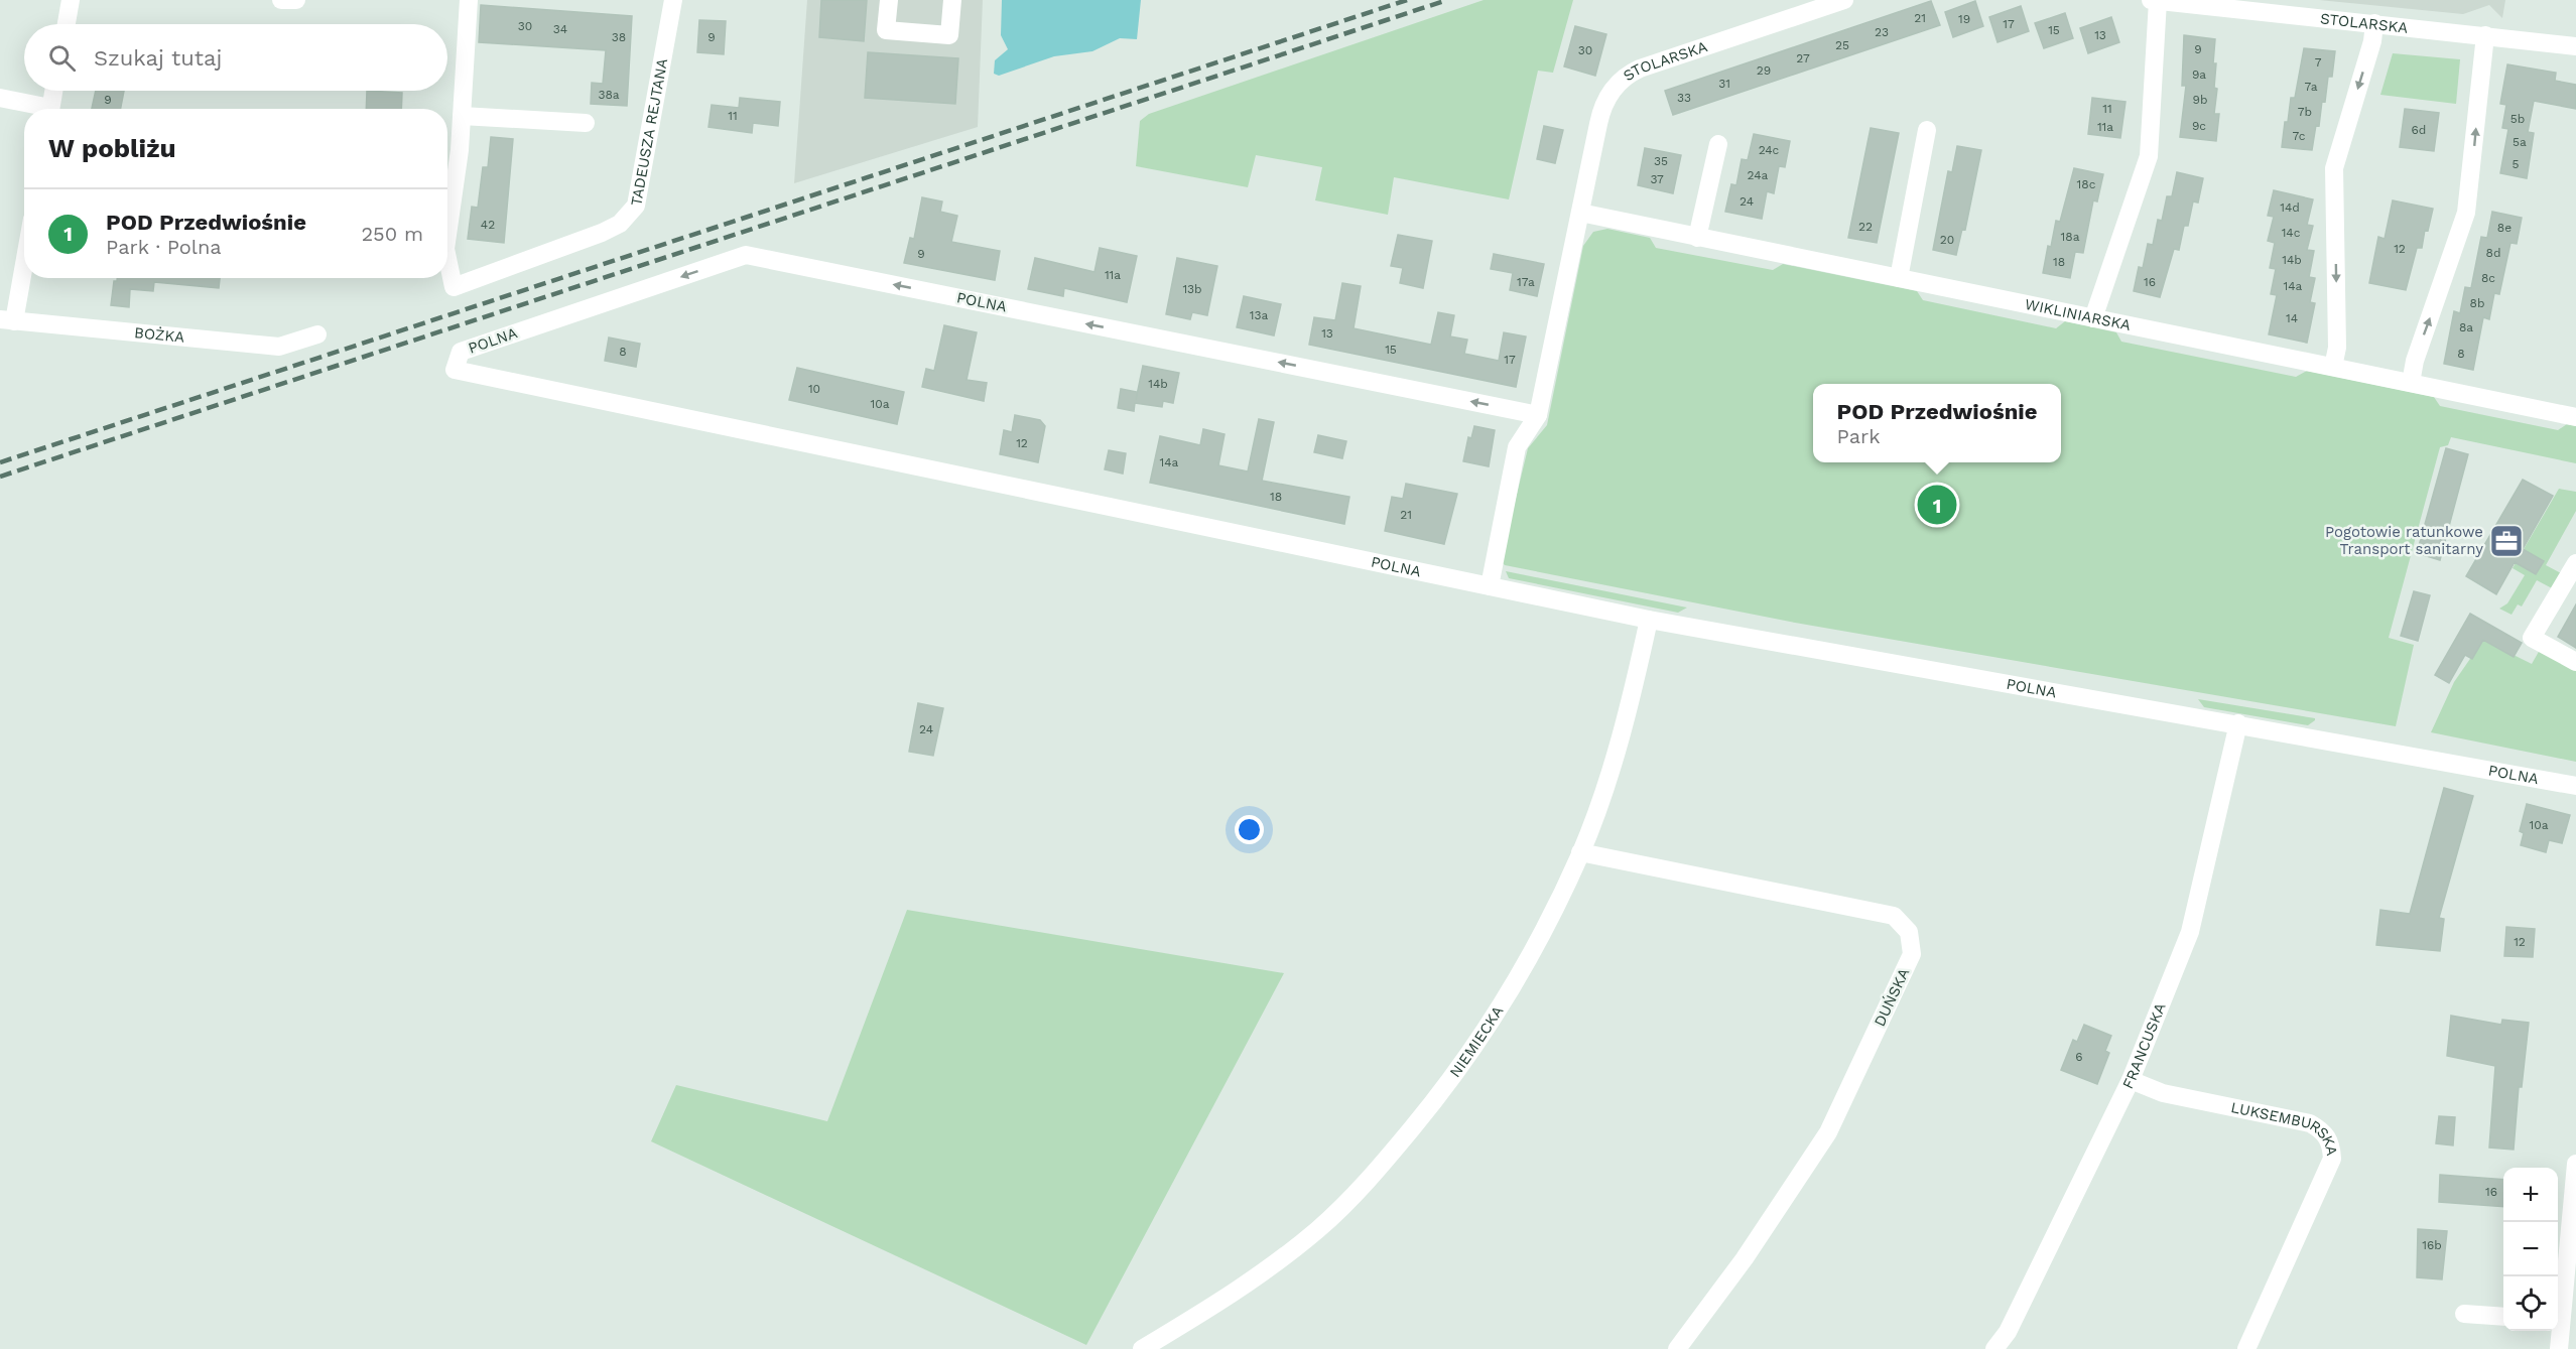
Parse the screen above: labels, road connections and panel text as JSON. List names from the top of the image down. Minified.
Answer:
{"streets":{"street":["STOLARSKA","TADEUSZA REJTANA","POLNA","WIKLINIARSKA","BOŻKA","DUŃSKA","NIEMIECKA","FRANCUSKA","LUKSEMBURSKA"]},"crossings":[["STOLARSKA","WIKLINIARSKA"],["POLNA","NIEMIECKA"],["POLNA","FRANCUSKA"],["DUŃSKA","NIEMIECKA"],["FRANCUSKA","LUKSEMBURSKA"]],"places":{"office":["Pogotowie ratunkowe Transport sanitarny"]},"house_numbers":["21","19","17","30","34","15","23","13","38","9","25","9","30","27","7","29","9a","31","7a","38a","33","9","9b","11","7b","11","5b","9c","11a","6d","7c","5a","24c","35","5","24a","37","18c","24","14d","42","22","8e","14c","18a","20","12","8d","9","14b","18","11a","8c","17a","16","14a","13b","8b","13a","14","8a","13","15","8","8","17","14b","10","10a","12","14a","18","21","24","10a","12","6","16","16b"],"page":{"search":"Szukaj tutaj","heading":"W pobliżu","list":[{"mark":"1","name":"POD Przedwiośnie","note":"Park · Polna","value":"250 m"}],"popup":["POD Przedwiośnie","Park"],"pins":"1","map_buttons":["+","−"]}}
